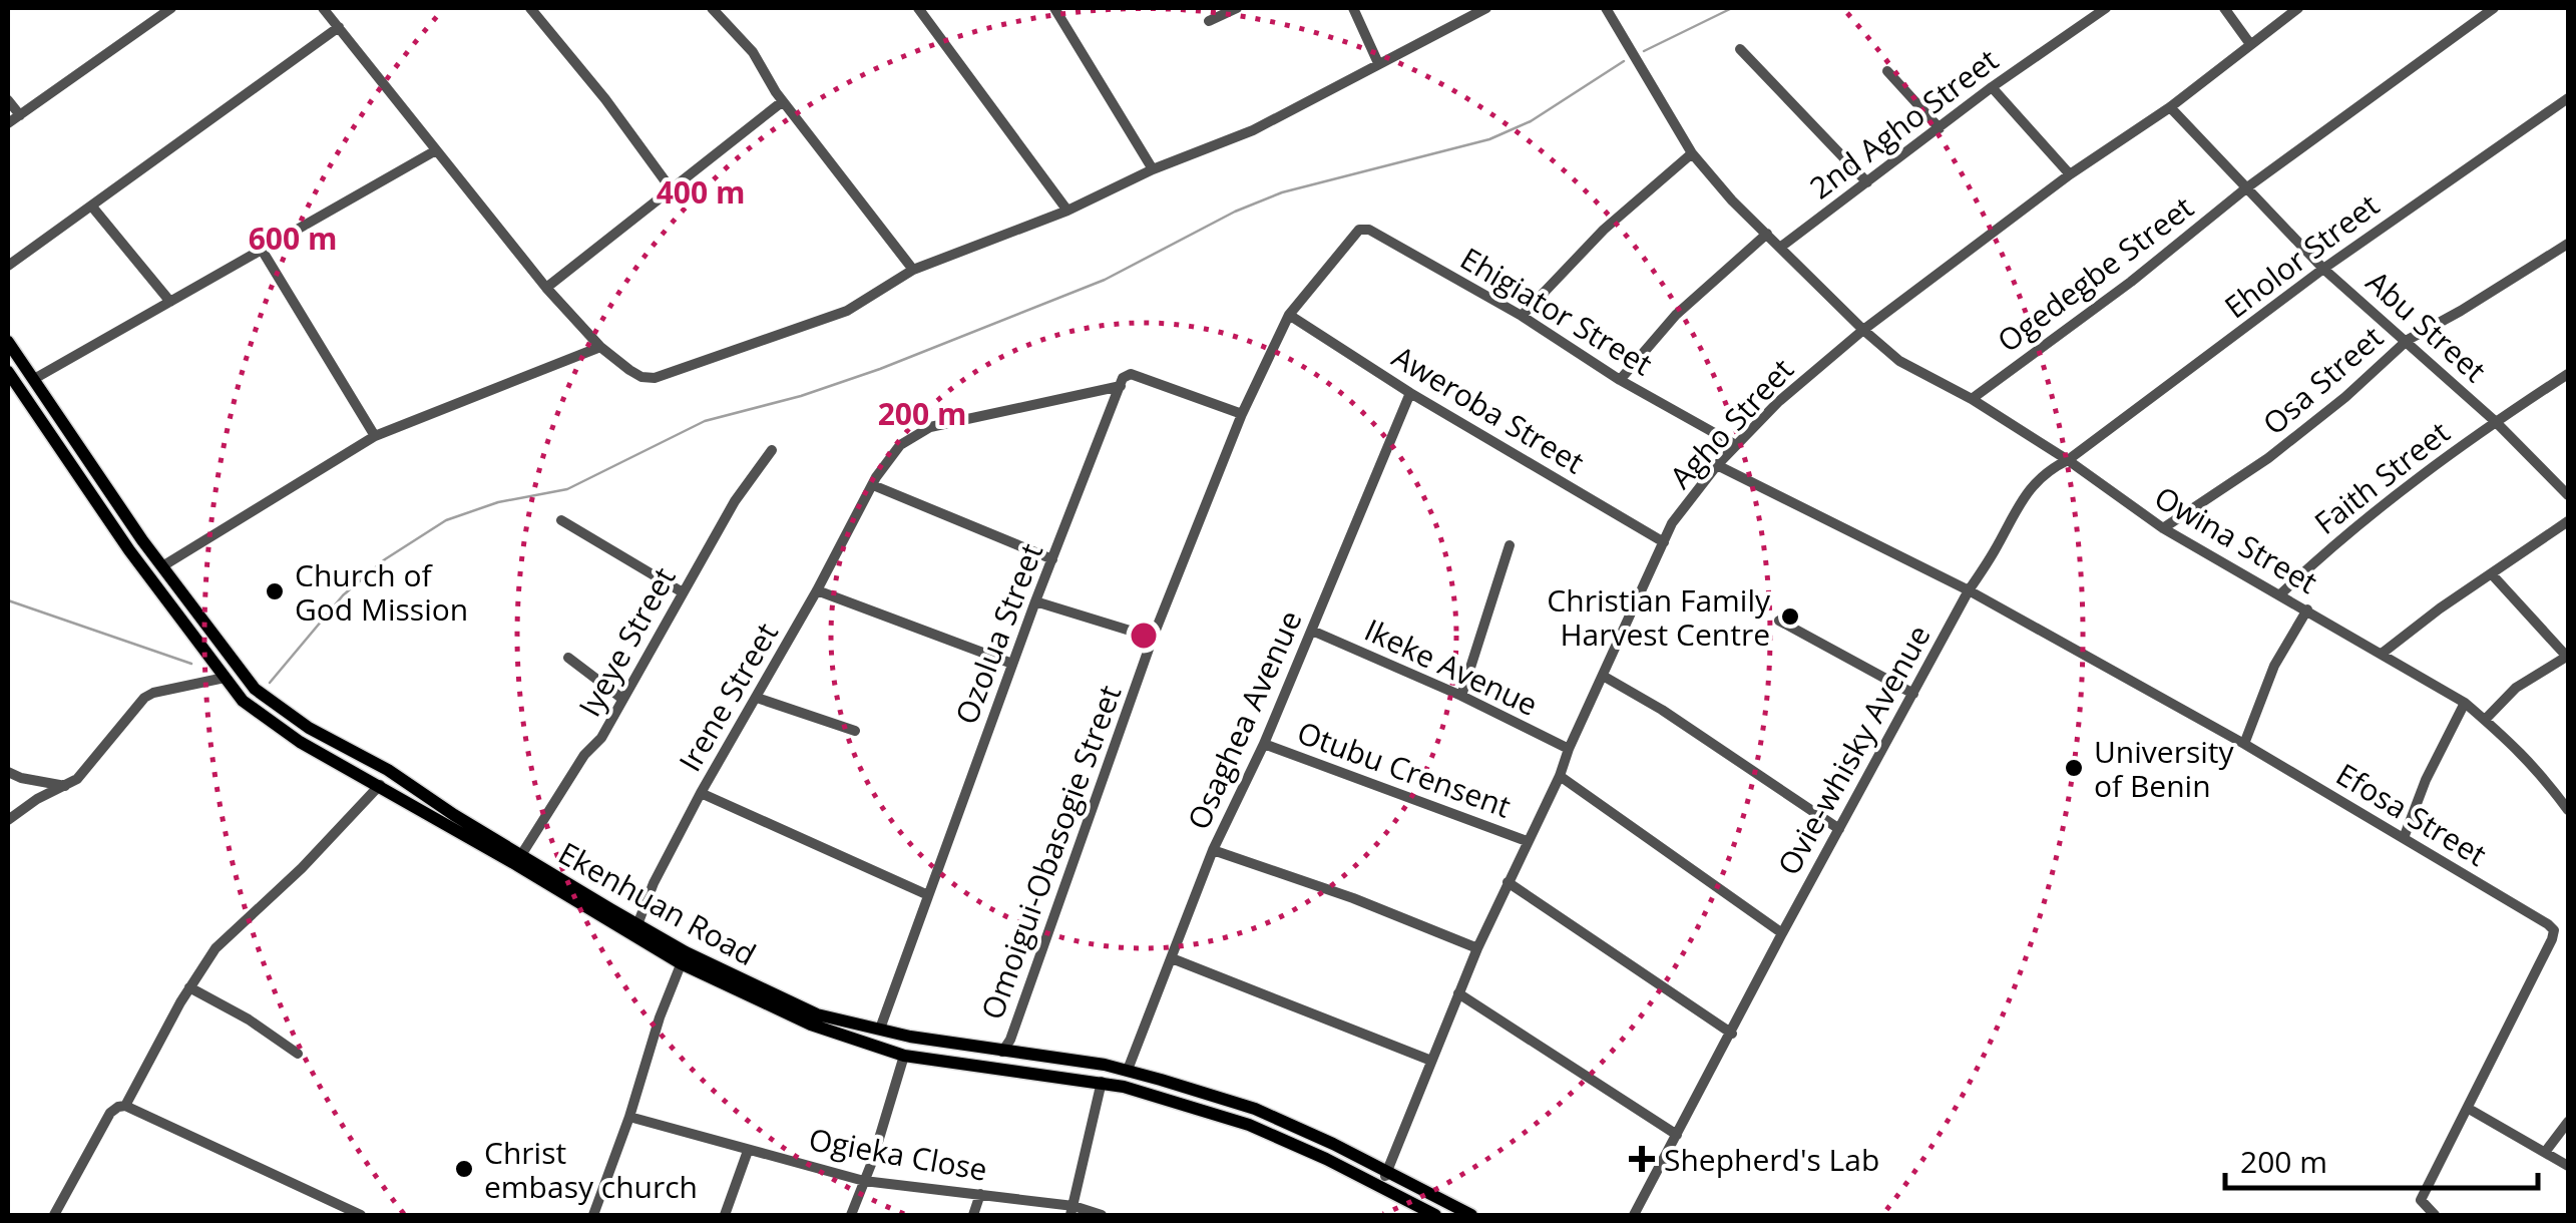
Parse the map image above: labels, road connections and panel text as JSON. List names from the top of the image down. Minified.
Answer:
{"streets":{"main road":["Ekenhuan Road"],"street":["2nd Agho Street","Eholor Street","Ogedegbe Street","Ehigiator Street","Abu Street","Osa Street","Aweroba Street","Agho Street","Faith Street","Owina Street","Ozolua Street","Iyeye Street","Ikeke Avenue","Irene Street","Osaghea Avenue","Ovie-whisky Avenue","Otubu Crensent","Efosa Street","Omoigui-Obasogie Street","Ogieka Close"]},"crossings":[["2nd Agho Street","Owina Street"],["Eholor Street","Abu Street"],["Eholor Street","Owina Street"],["Eholor Street","Ovie-whisky Avenue"],["Eholor Street","Efosa Street"],["Ogedegbe Street","Abu Street"],["Ogedegbe Street","Owina Street"],["Ehigiator Street","Agho Street"],["Ehigiator Street","Omoigui-Obasogie Street"],["Abu Street","Osa Street"],["Abu Street","Agho Street"],["Abu Street","Faith Street"],["Osa Street","Owina Street"],["Aweroba Street","Agho Street"],["Aweroba Street","Osaghea Avenue"],["Aweroba Street","Omoigui-Obasogie Street"],["Agho Street","Owina Street"],["Agho Street","Ikeke Avenue"],["Agho Street","Otubu Crensent"],["Agho Street","Efosa Street"],["Agho Street","Ekenhuan Road"],["Faith Street","Owina Street"],["Ozolua Street","Irene Street"],["Ozolua Street","Ekenhuan Road"],["Iyeye Street","Ekenhuan Road"],["Ikeke Avenue","Osaghea Avenue"],["Irene Street","Ekenhuan Road"],["Osaghea Avenue","Otubu Crensent"],["Osaghea Avenue","Ekenhuan Road"],["Ovie-whisky Avenue","Efosa Street"],["Omoigui-Obasogie Street","Ekenhuan Road"]],"places":{"other":["Church of God Mission","Christian Family Harvest Centre","University of Benin","Christ embasy church"],"health":["Shepherd's Lab"]},"scale_bar":"200 m","rings":["400 m","600 m","200 m"]}
